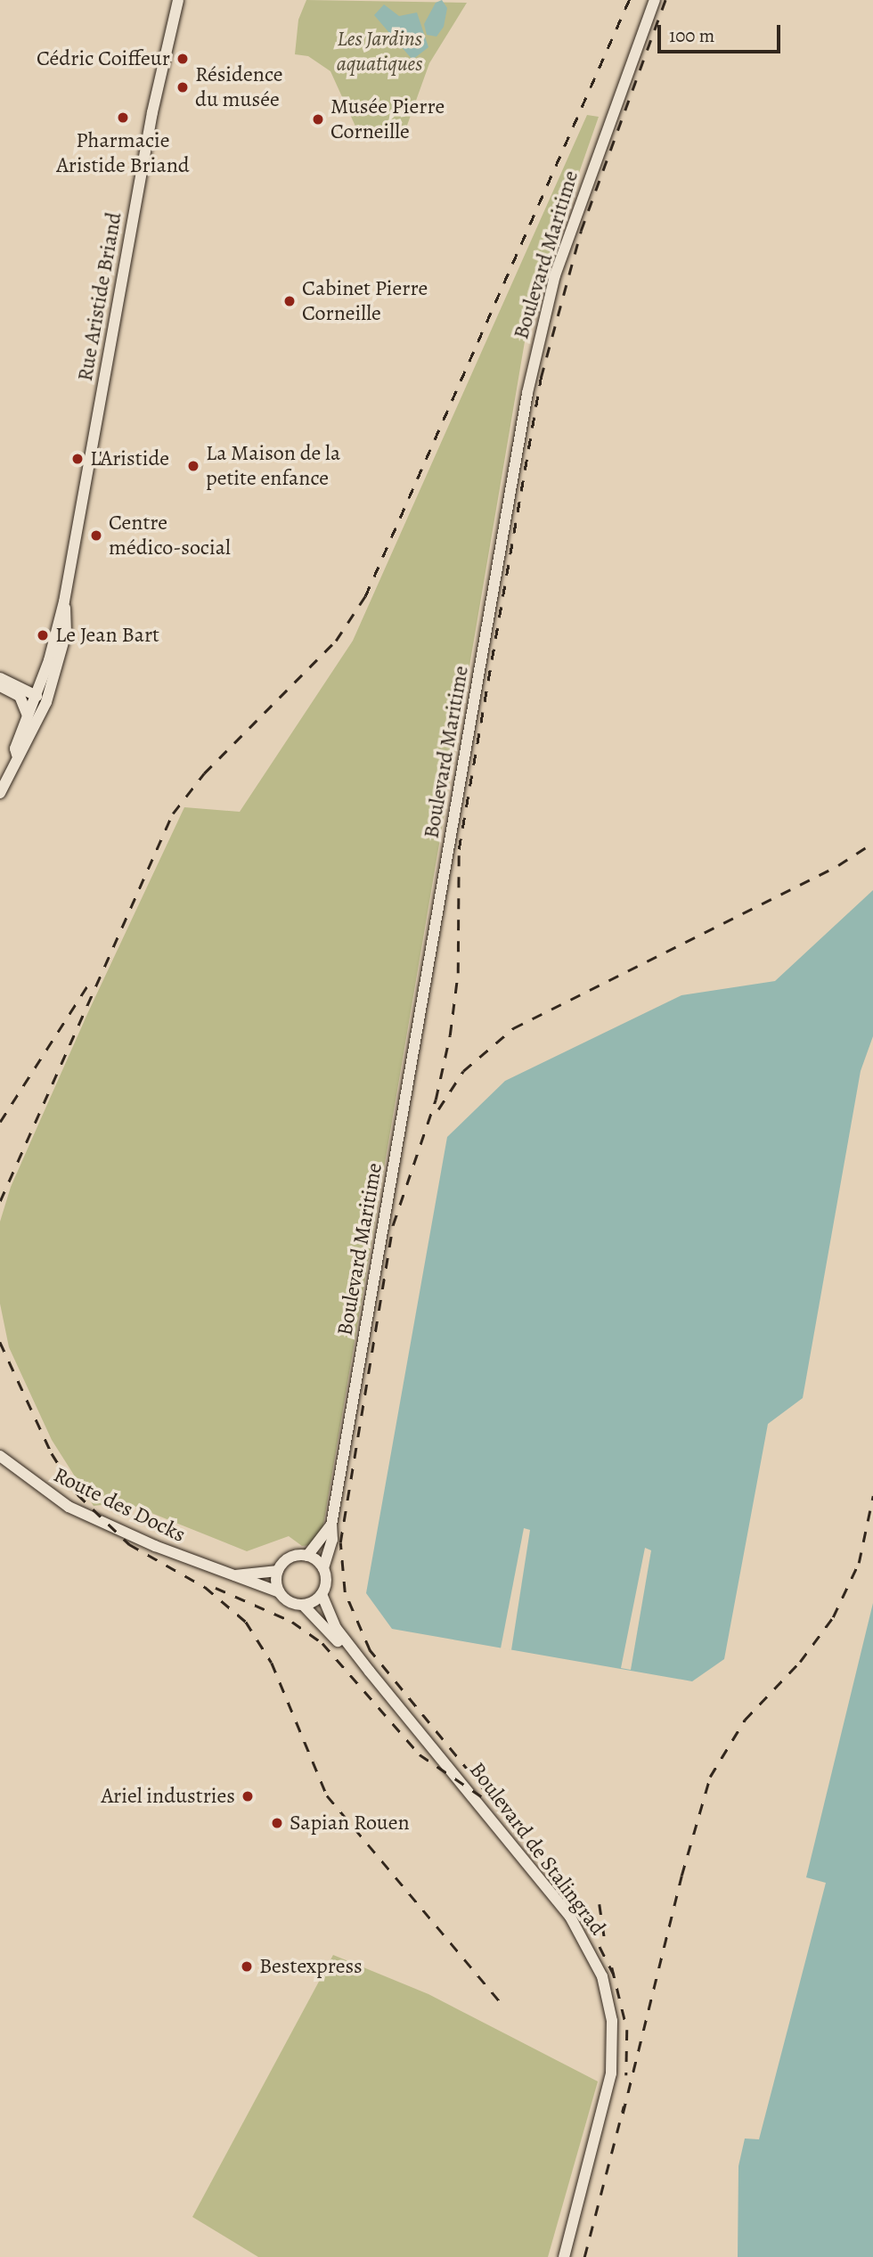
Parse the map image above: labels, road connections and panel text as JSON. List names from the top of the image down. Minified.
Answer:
{"streets":{"street":["Boulevard Maritime","Rue Aristide Briand","Route des Docks","Boulevard de Stalingrad"]},"crossings":[["Boulevard Maritime","Route des Docks"],["Boulevard Maritime","Boulevard de Stalingrad"],["Route des Docks","Boulevard de Stalingrad"]],"parks":["Les Jardins aquatiques"],"places":["Cédric Coiffeur","Résidence du musée","Pharmacie Aristide Briand","Musée Pierre Corneille","Cabinet Pierre Corneille","L'Aristide","La Maison de la petite enfance","Centre médico-social","Le Jean Bart","Ariel industries","Sapian Rouen","Bestexpress"],"scale_bar":"100 m"}
